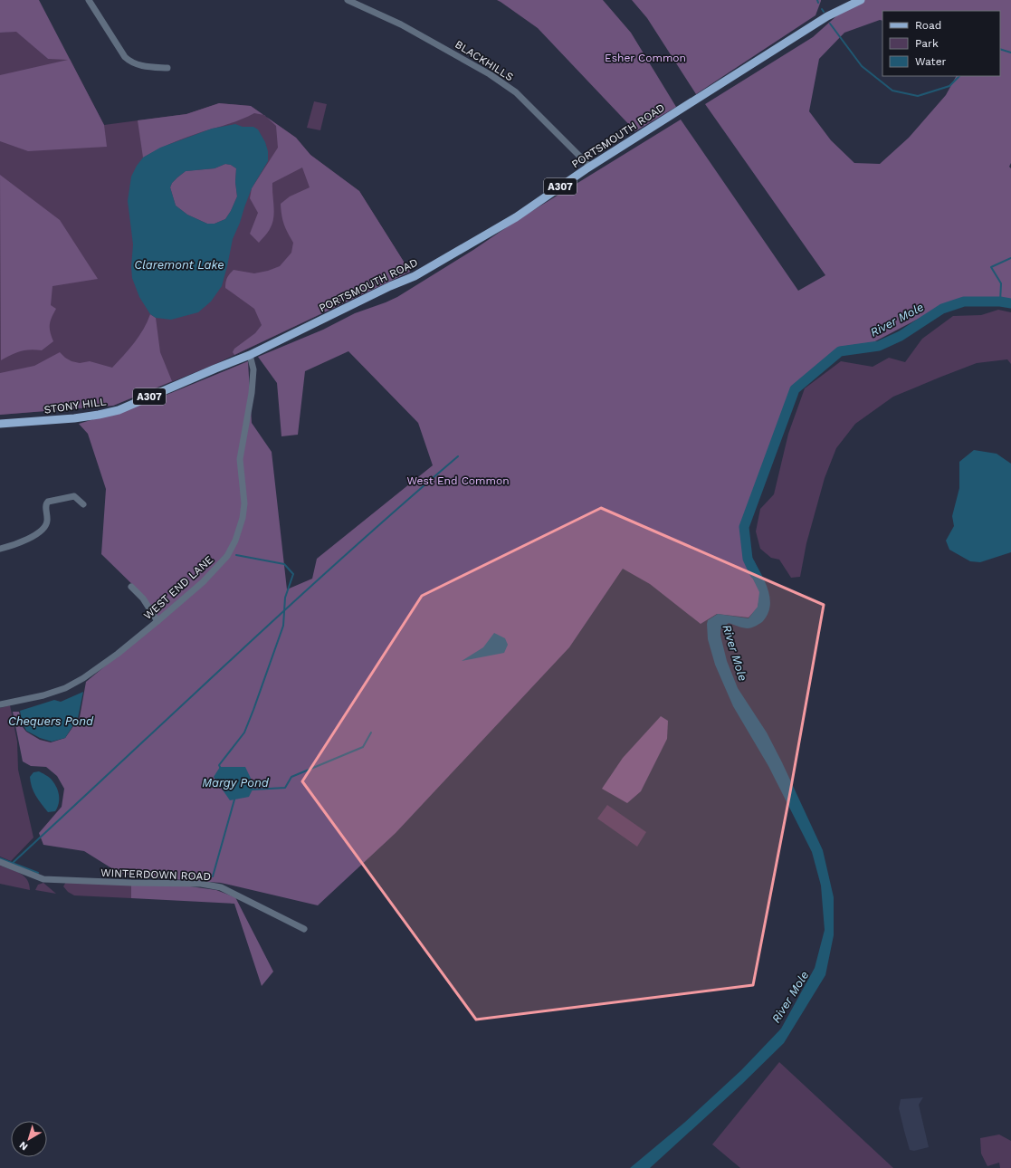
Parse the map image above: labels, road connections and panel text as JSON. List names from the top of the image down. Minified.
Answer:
{"streets":{"main road":["PORTSMOUTH ROAD","A307","STONY HILL"],"street":["BLACKHILLS","WEST END LANE","WINTERDOWN ROAD"]},"crossings":[["BLACKHILLS","PORTSMOUTH ROAD"],["PORTSMOUTH ROAD","STONY HILL"],["PORTSMOUTH ROAD","WEST END LANE"],["STONY HILL","WEST END LANE"]],"water":["Claremont Lake","River Mole","Chequers Pond","Margy Pond"],"parks":["Esher Common","West End Common"],"legend":["Road","Park","Water"],"north":"bottom left"}
